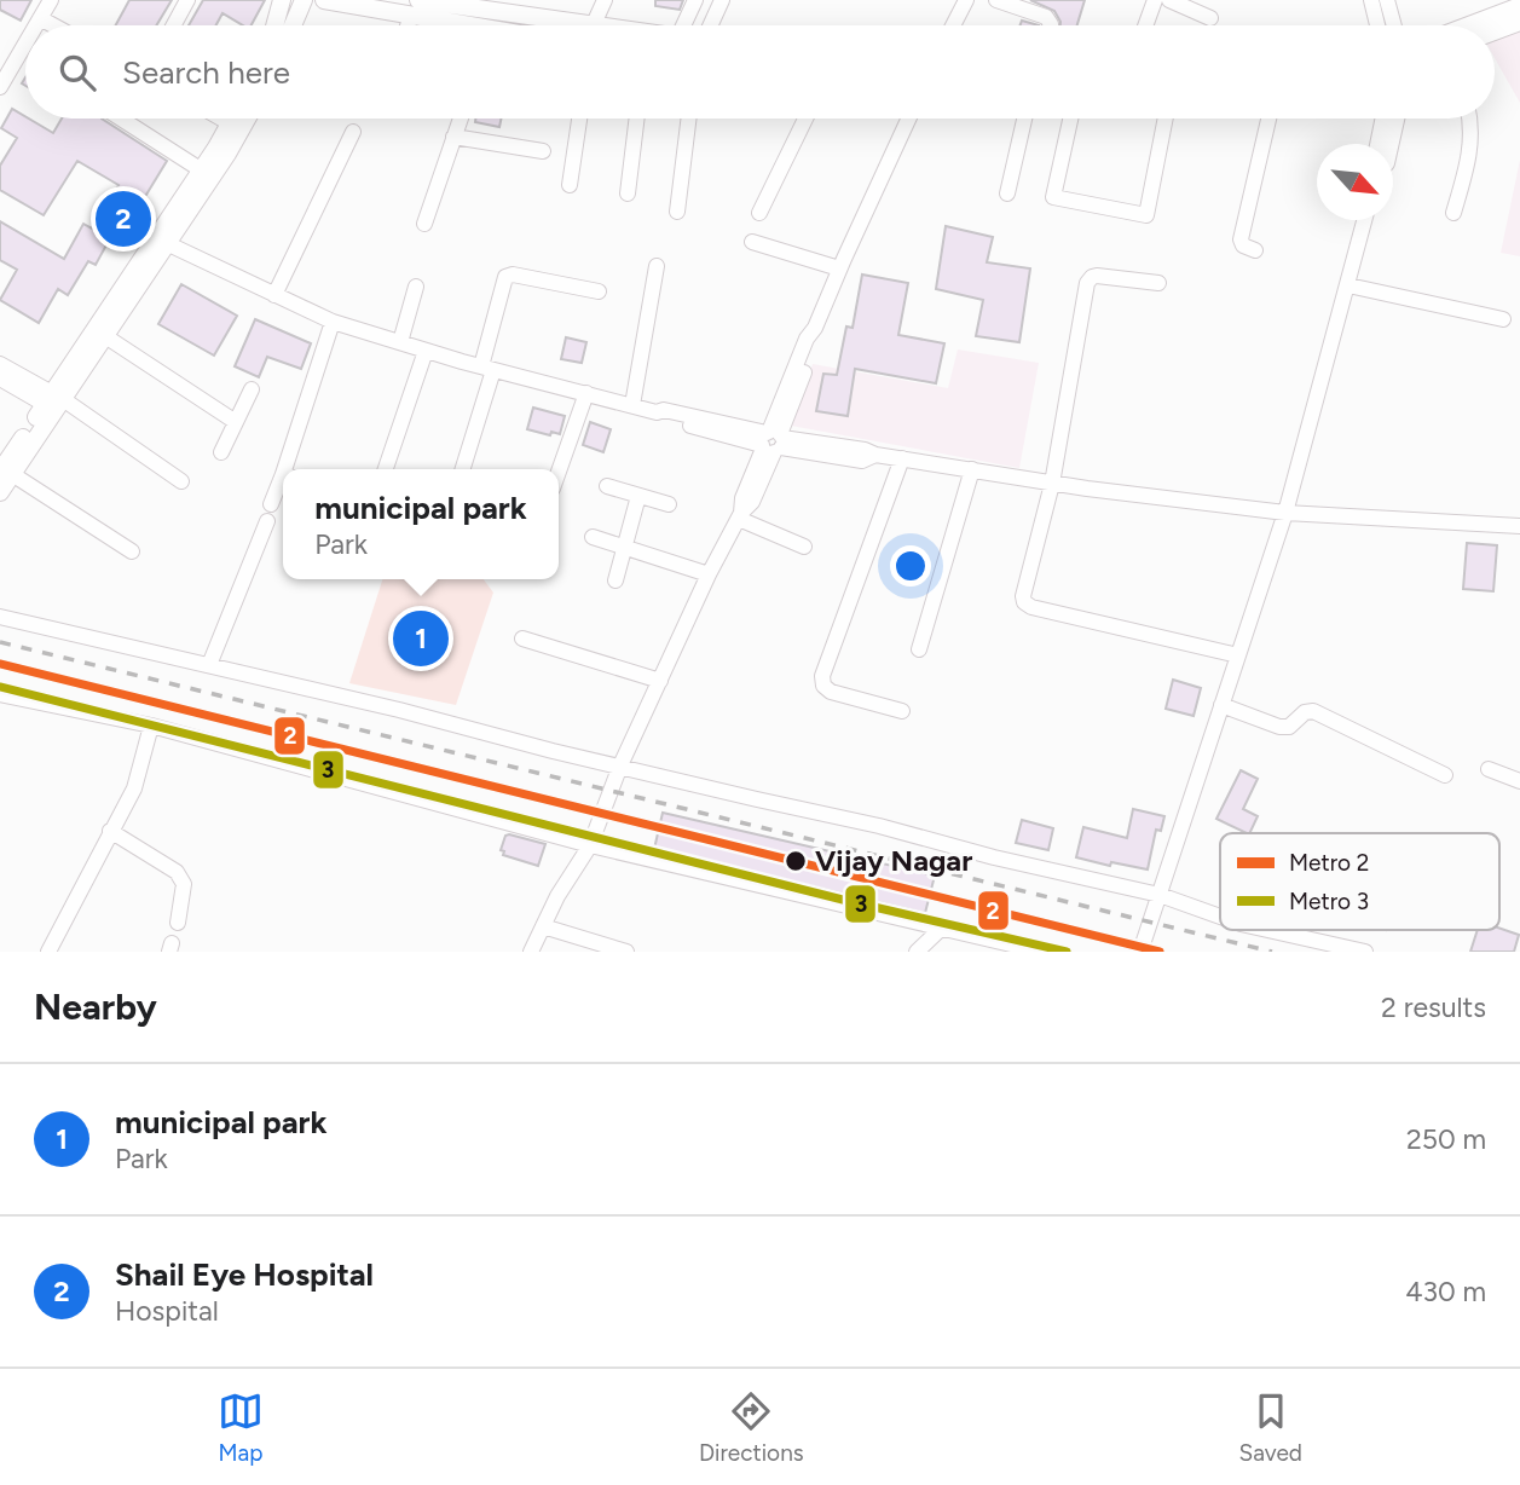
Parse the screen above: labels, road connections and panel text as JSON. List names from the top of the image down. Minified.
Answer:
{"places":["Vijay Nagar"],"lines":["metro line 2","metro line 3"],"legend":["Metro 2","Metro 3"],"north":"bottom right","page":{"search":"Search here","pins":["2","1"],"popup":["municipal park","Park"],"heading":["Nearby","2 results"],"list":[{"mark":"1","name":"municipal park","note":"Park","value":"250 m"},{"mark":"2","name":"Shail Eye Hospital","note":"Hospital","value":"430 m"}],"nav":["Map","Directions","Saved"]}}
